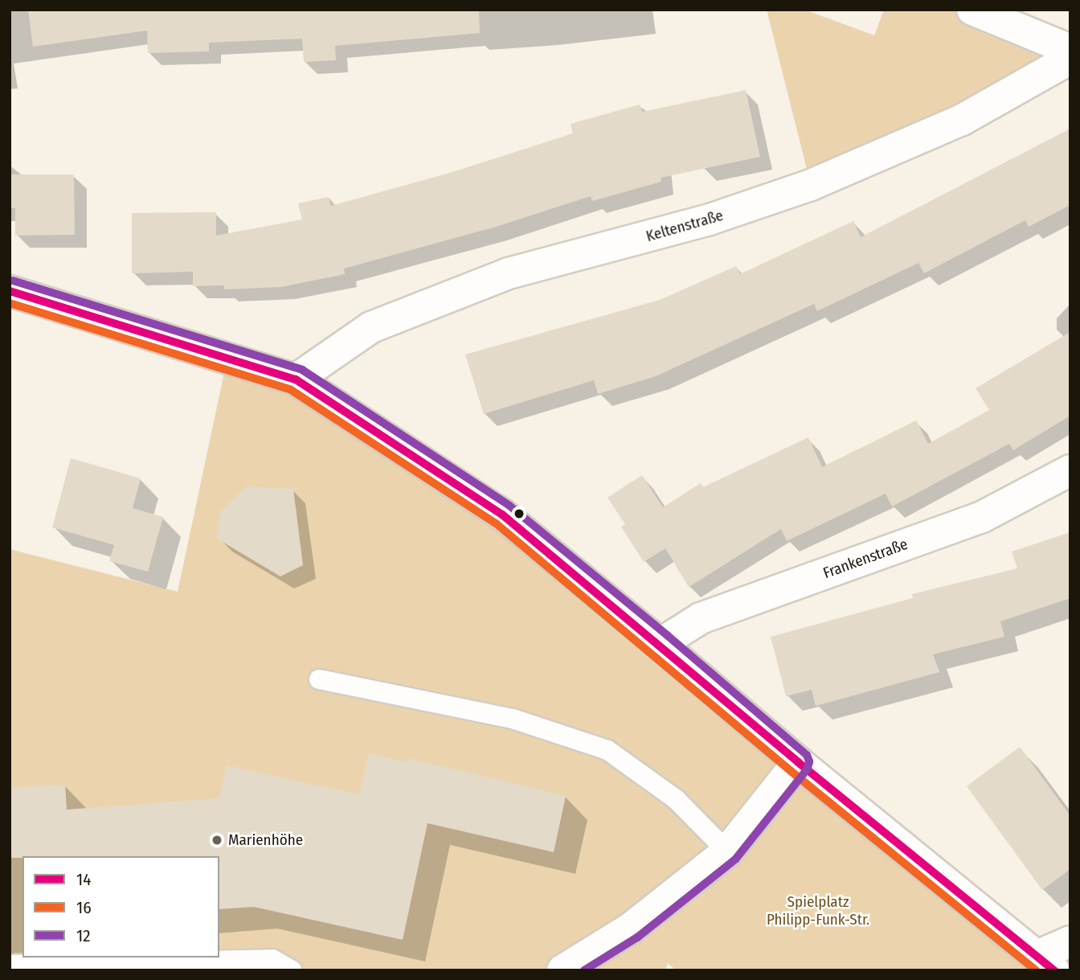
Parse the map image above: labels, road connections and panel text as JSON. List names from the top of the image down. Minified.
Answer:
{"streets":{"street":["Keltenstraße","Frankenstraße"]},"parks":["Spielplatz Philipp-Funk-Str."],"places":["Marienhöhe"],"lines":["transit line 12","transit line 14","transit line 16"],"legend":["14","16","12"]}
